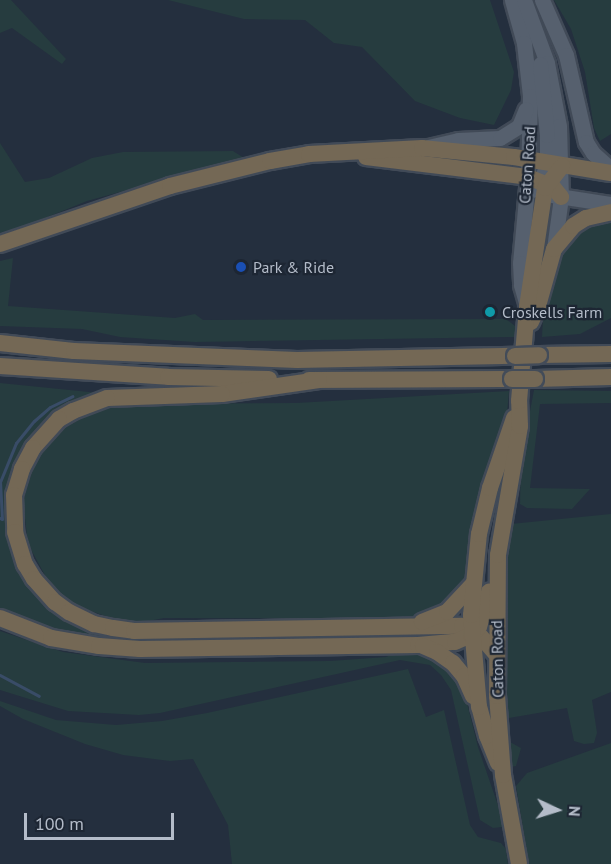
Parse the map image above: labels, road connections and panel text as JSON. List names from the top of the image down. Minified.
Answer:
{"streets":{"highway":["Caton Road"]},"places":["Park & Ride","Croskells Farm"],"scale_bar":"100 m","north":"right"}
